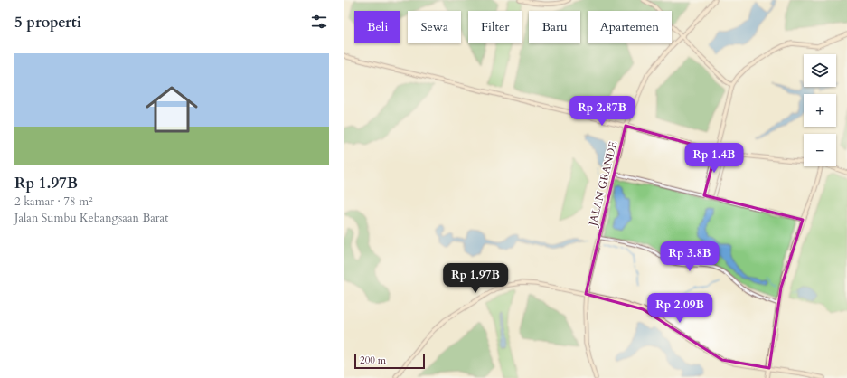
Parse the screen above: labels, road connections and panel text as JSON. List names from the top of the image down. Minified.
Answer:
{"streets":{"street":["JALAN GRANDE"]},"scale_bar":"200 m","page":{"heading":"5 properti","chip":["Beli","Sewa","Filter","Baru","Apartemen"],"list":[{"name":"Rp 1.97B","note":"2 kamar · 78 m² · Jalan Sumbu Kebangsaan Barat"}],"map_buttons":["+","−"],"price":["Rp 2.87B","Rp 1.4B","Rp 3.8B","Rp 1.97B","Rp 2.09B"],"scale":"200 m"}}
